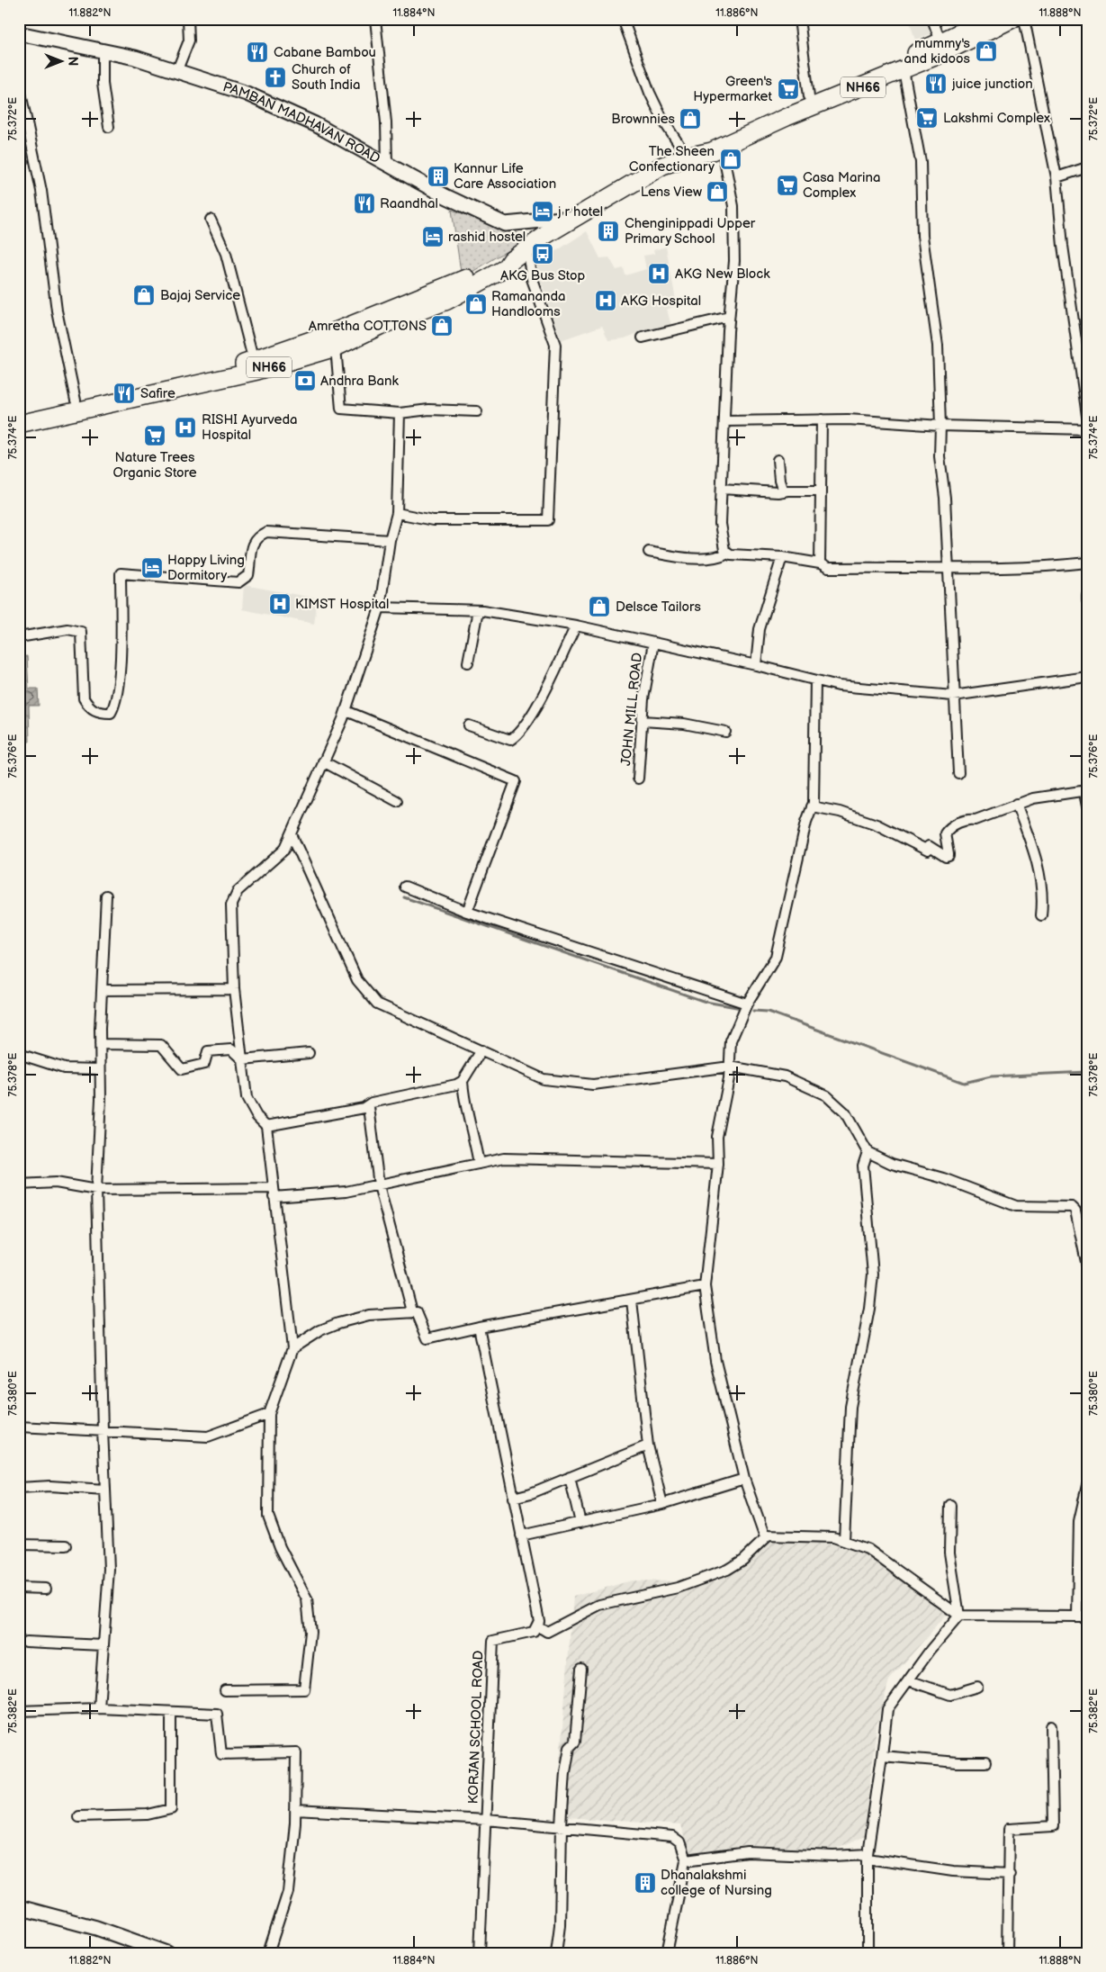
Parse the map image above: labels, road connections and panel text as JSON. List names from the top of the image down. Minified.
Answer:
{"streets":{"highway":["NH66"],"main road":["PAMBAN MADHAVAN ROAD"],"street":["JOHN MILL ROAD","KORJAN SCHOOL ROAD"]},"crossings":[["NH66","PAMBAN MADHAVAN ROAD"]],"places":{"shop":["mummy's and kidoos","Brownnies","The Sheen Confectionary","Lens View","Bajaj Service","Ramananda Handlooms","Amretha COTTONS","Delsce Tailors"],"restaurant":["Cabane Bambou","juice junction","Raandhal","Safire"],"church":["Church of South India"],"supermarket":["Green's Hypermarket","Lakshmi Complex","Casa Marina Complex","Nature Trees Organic Store"],"building":["Kannur Life Care Association","Chenginippadi Upper Primary School","Dhanalakshmi college of Nursing"],"hotel":["j r hotel","rashid hostel","Happy Living Dormitory"],"bus stop":["AKG Bus Stop"],"hospital":["AKG New Block","AKG Hospital","RISHI Ayurveda Hospital","KIMST Hospital"],"bank":["Andhra Bank"]},"north":"right","coordinates":["11.882°N","11.884°N","11.886°N","11.888°N","75.372°E","75.374°E","75.376°E","75.378°E","75.380°E","75.382°E"]}
